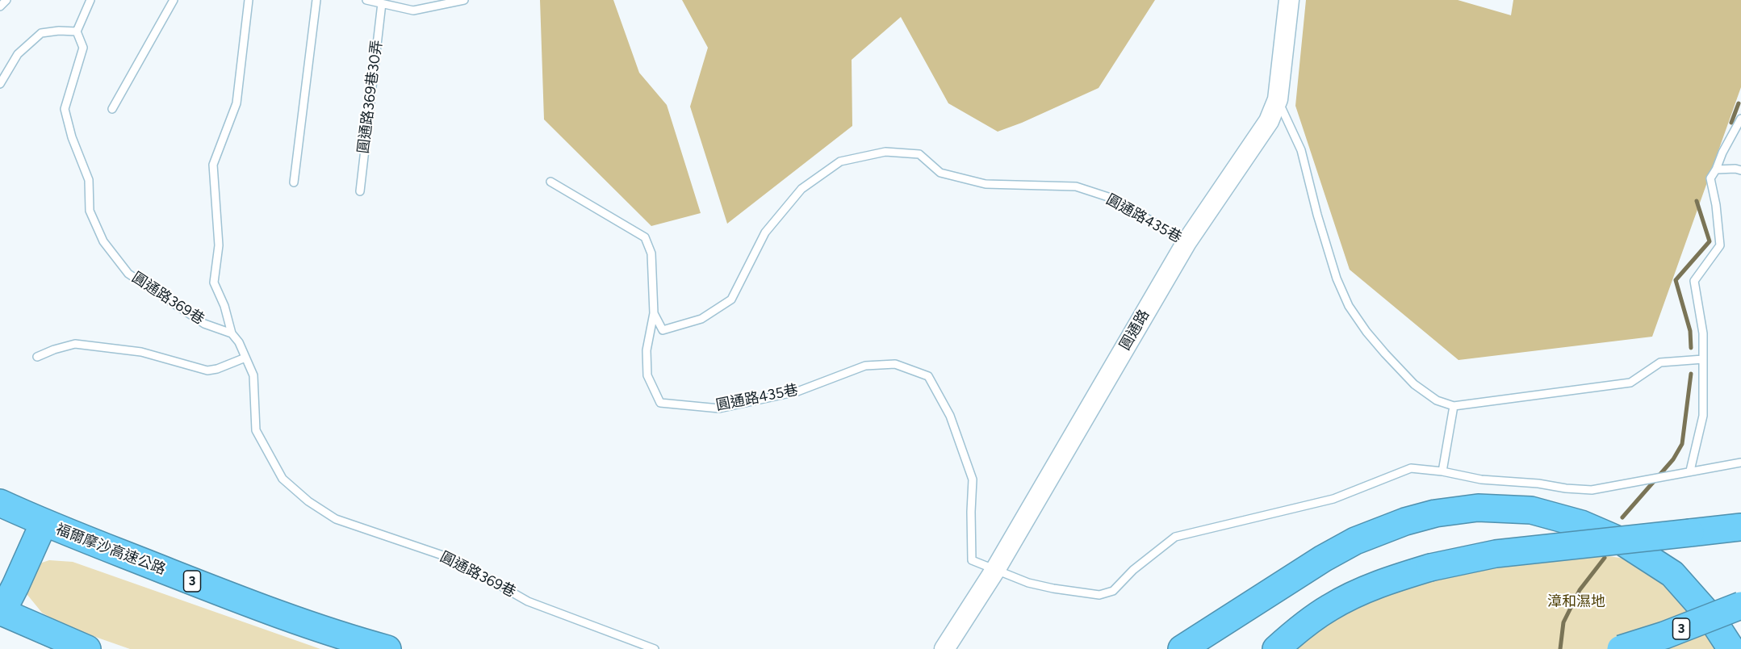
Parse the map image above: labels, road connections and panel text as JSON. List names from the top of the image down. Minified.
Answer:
{"streets":{"highway":["福爾摩沙高速公路","3"],"street":["圓通路"],"lane":["圓通路369巷30弄","圓通路435巷","圓通路369巷"]},"crossings":[["圓通路435巷","圓通路"]],"parks":["漳和濕地"]}
